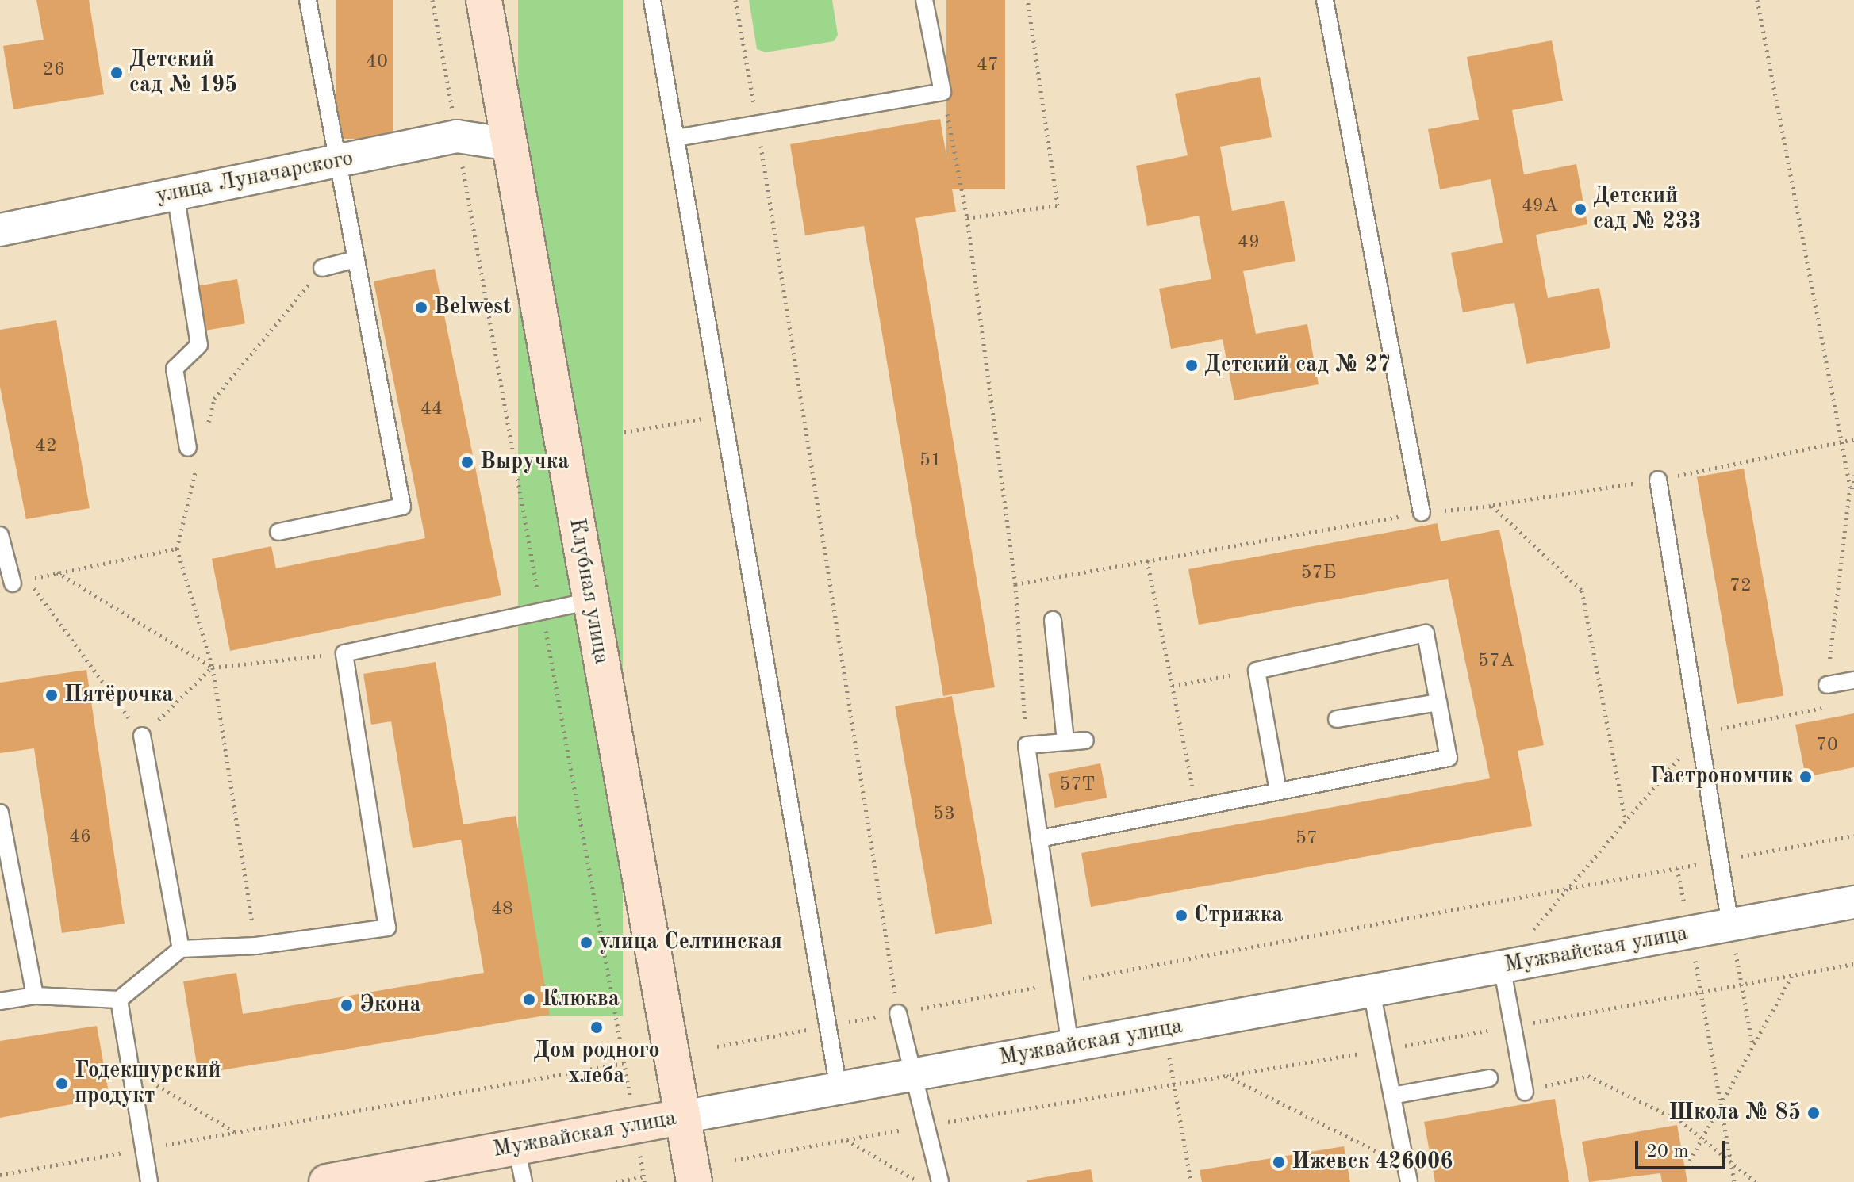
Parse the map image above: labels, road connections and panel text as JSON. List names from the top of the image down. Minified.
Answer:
{"streets":{"main road":["Клубная улица","Мужвайская улица"],"street":["улица Луначарского"]},"crossings":[["улица Луначарского","Клубная улица"],["Клубная улица","Мужвайская улица"]],"places":["Детский сад № 195","Детский сад № 233","Belwest","Детский сад № 27","Выручка","Пятёрочка","Гастрономчик","Стрижка","улица Селтинская","Клюква","Экона","Дом родного хлеба","Годекшурский продукт","Школа № 85","Ижевск 426006"],"house_numbers":["40","47","26","49А","49","44","42","51","57Б","72","57А","70","57Т","53","46","57","48"],"scale_bar":"20 m"}
